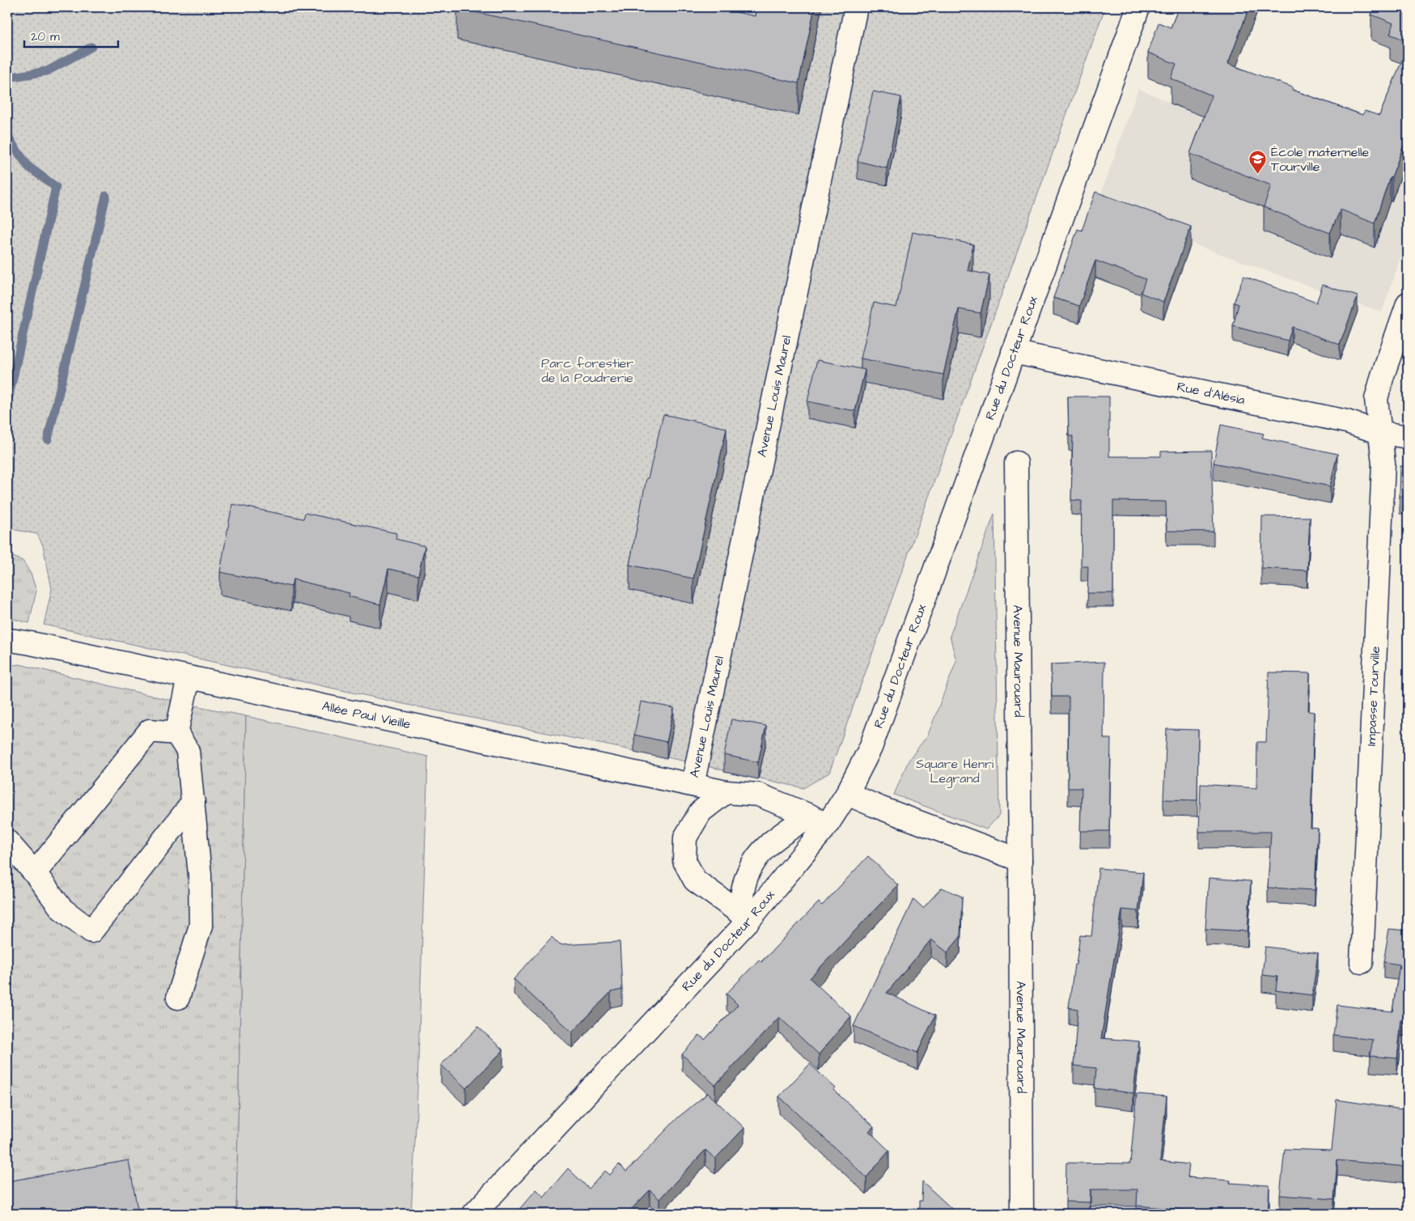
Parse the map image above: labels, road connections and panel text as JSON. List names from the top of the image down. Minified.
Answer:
{"streets":{"street":["Rue du Docteur Roux","Rue d'Alésia","Avenue Louis Maurel","Avenue Maurouard","Impasse Tourville","Allée Paul Vieille"]},"crossings":[["Rue du Docteur Roux","Rue d'Alésia"],["Rue d'Alésia","Impasse Tourville"],["Avenue Louis Maurel","Allée Paul Vieille"]],"parks":["Parc forestier de la Poudrerie","Square Henri Legrand"],"places":{"school or university":["École maternelle Tourville"]},"scale_bar":"20 m"}
